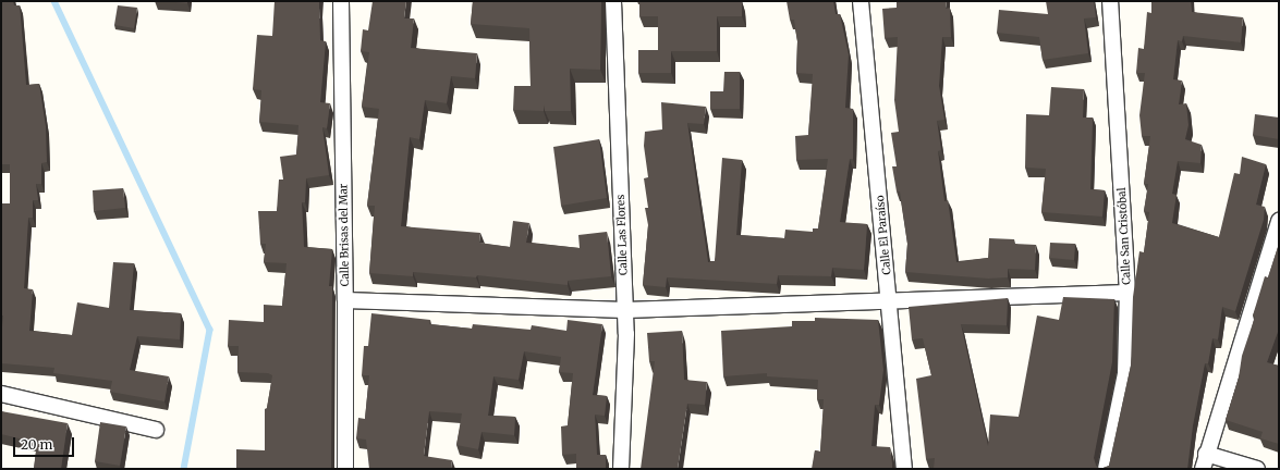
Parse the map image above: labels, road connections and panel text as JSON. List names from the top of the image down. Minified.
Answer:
{"streets":{"street":["Calle Brisas del Mar","Calle Las Flores","Calle El Paraíso","Calle San Cristóbal"]},"scale_bar":"20 m"}
